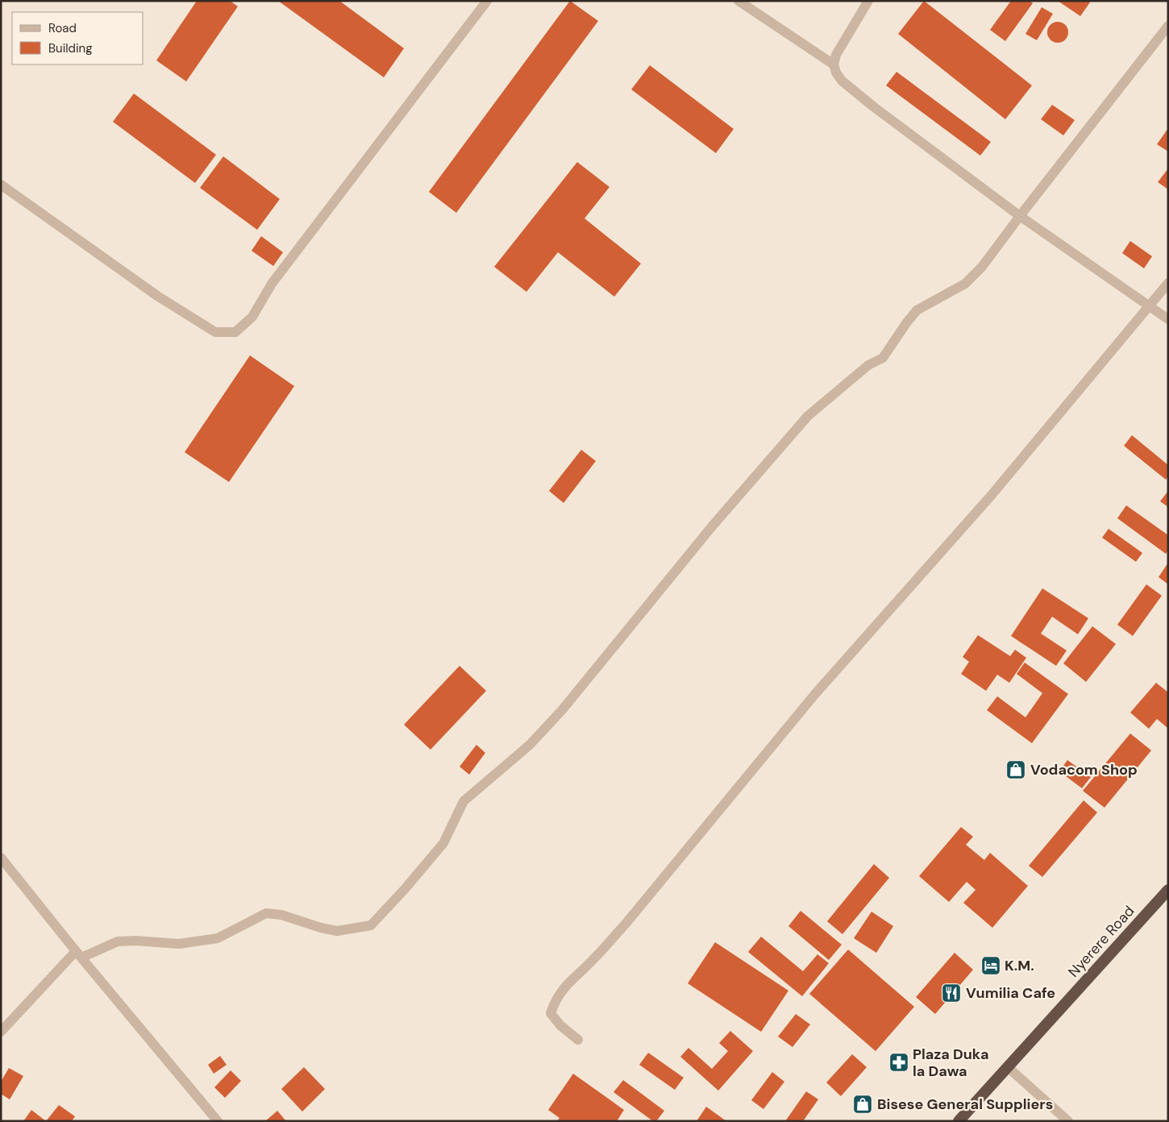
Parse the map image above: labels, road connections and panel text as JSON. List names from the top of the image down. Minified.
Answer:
{"streets":{"highway":["Nyerere Road"]},"places":{"shop":["Vodacom Shop","Bisese General Suppliers"],"hotel":["K.M."],"restaurant":["Vumilia Cafe"],"pharmacy":["Plaza Duka la Dawa"]},"legend":["Road","Building"]}
